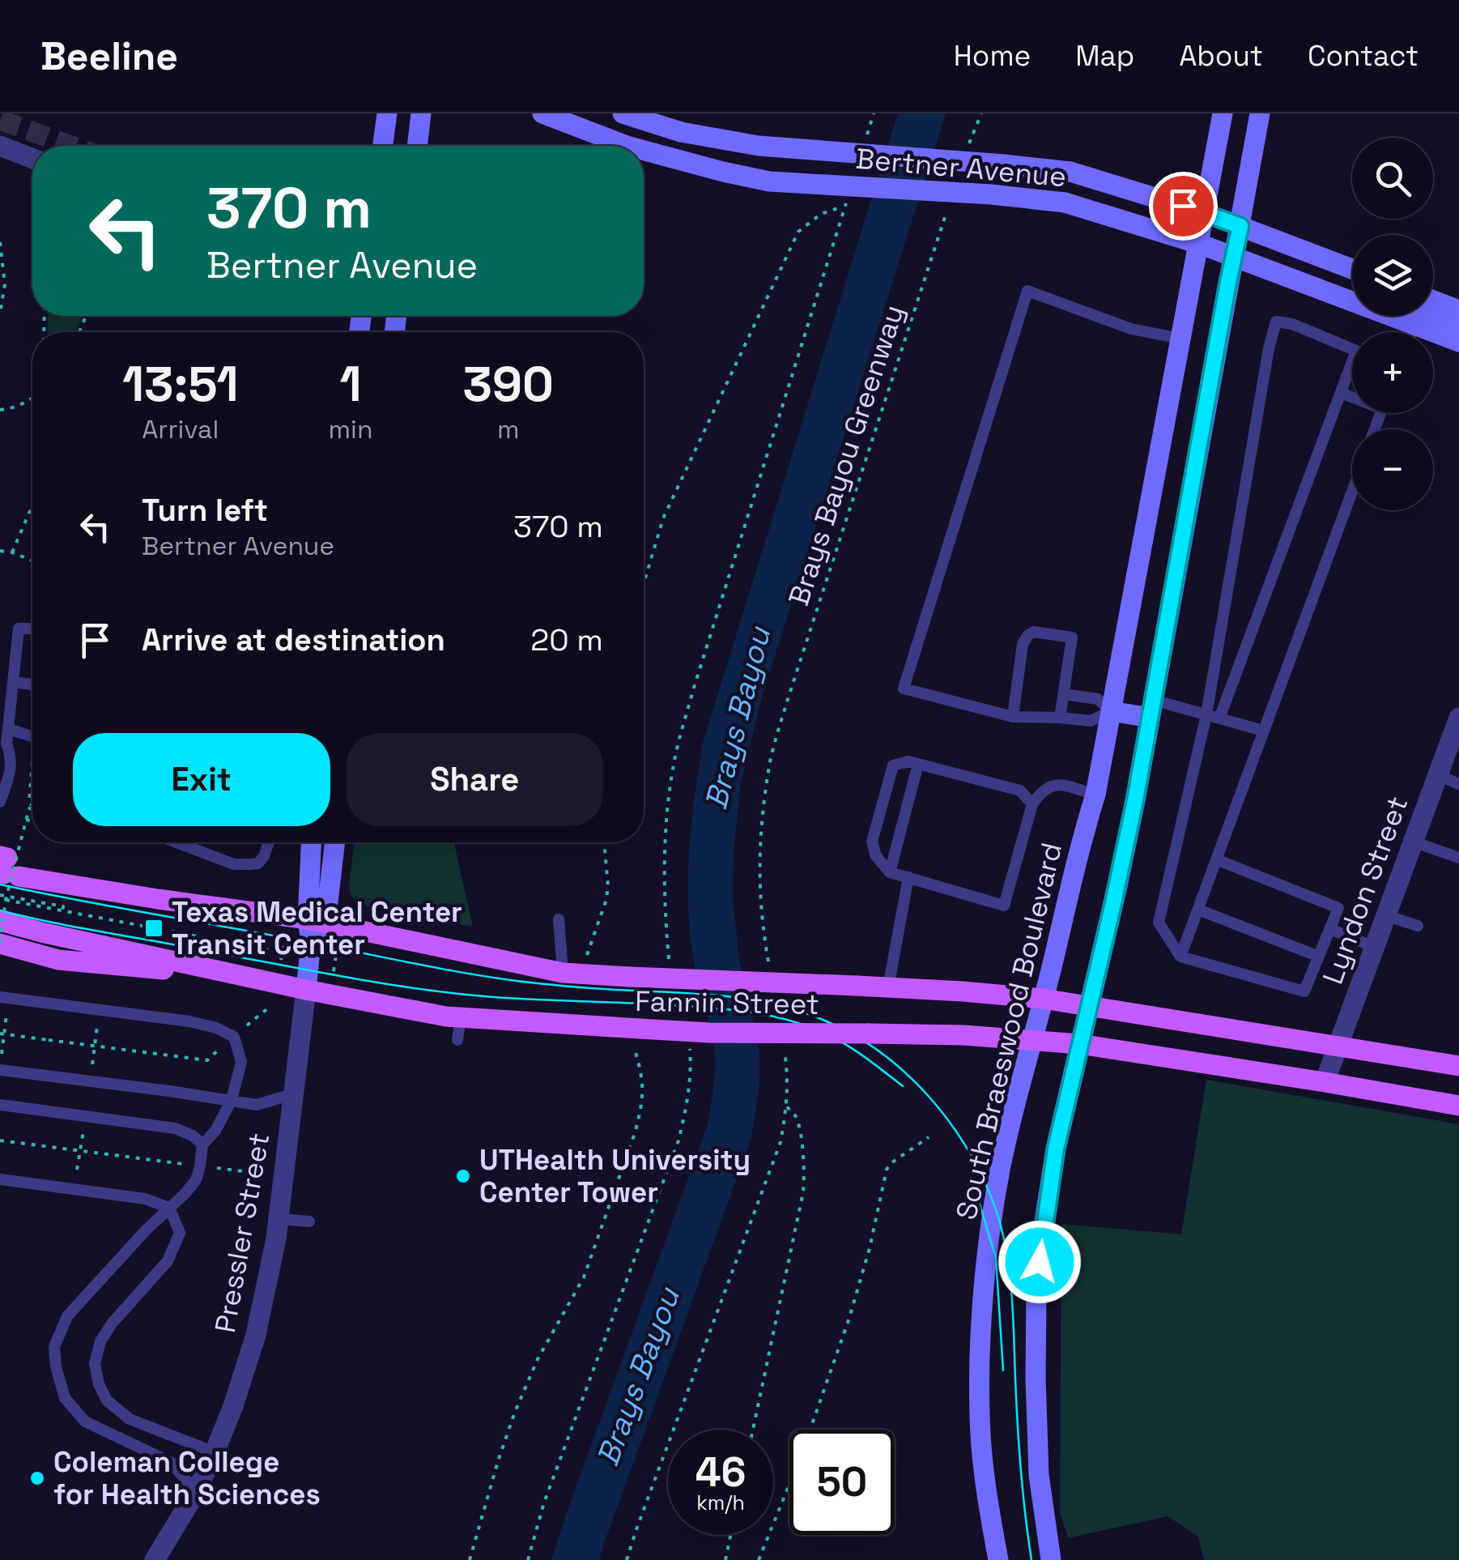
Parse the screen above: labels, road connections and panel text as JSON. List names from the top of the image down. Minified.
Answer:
{"streets":{"main road":["Bertner Avenue","Fannin Street","South Braeswood Boulevard","Pressler Street"],"street":["Lyndon Street"],"path":["Brays Bayou Greenway"]},"crossings":[["Bertner Avenue","South Braeswood Boulevard"],["Lyndon Street","Fannin Street"],["Fannin Street","South Braeswood Boulevard"],["Fannin Street","Pressler Street"]],"water":["Brays Bayou"],"places":{"transit":["Texas Medical Center Transit Center"],"other":["UTHealth University Center Tower","Coleman College for Health Sciences"]},"page":{"header":"Beeline","nav":["Home","Map","About","Contact"],"map_buttons":["+","−"],"turn":["370 m","Bertner Avenue"],"eta":["13:51","Arrival","1","min","390","m"],"list":[{"name":"Turn left","note":"Bertner Avenue","value":"370 m"},{"name":"Arrive at destination","value":"20 m"}],"buttons":["Exit","Share"],"speed":"46 km/h","limit":"50"}}
